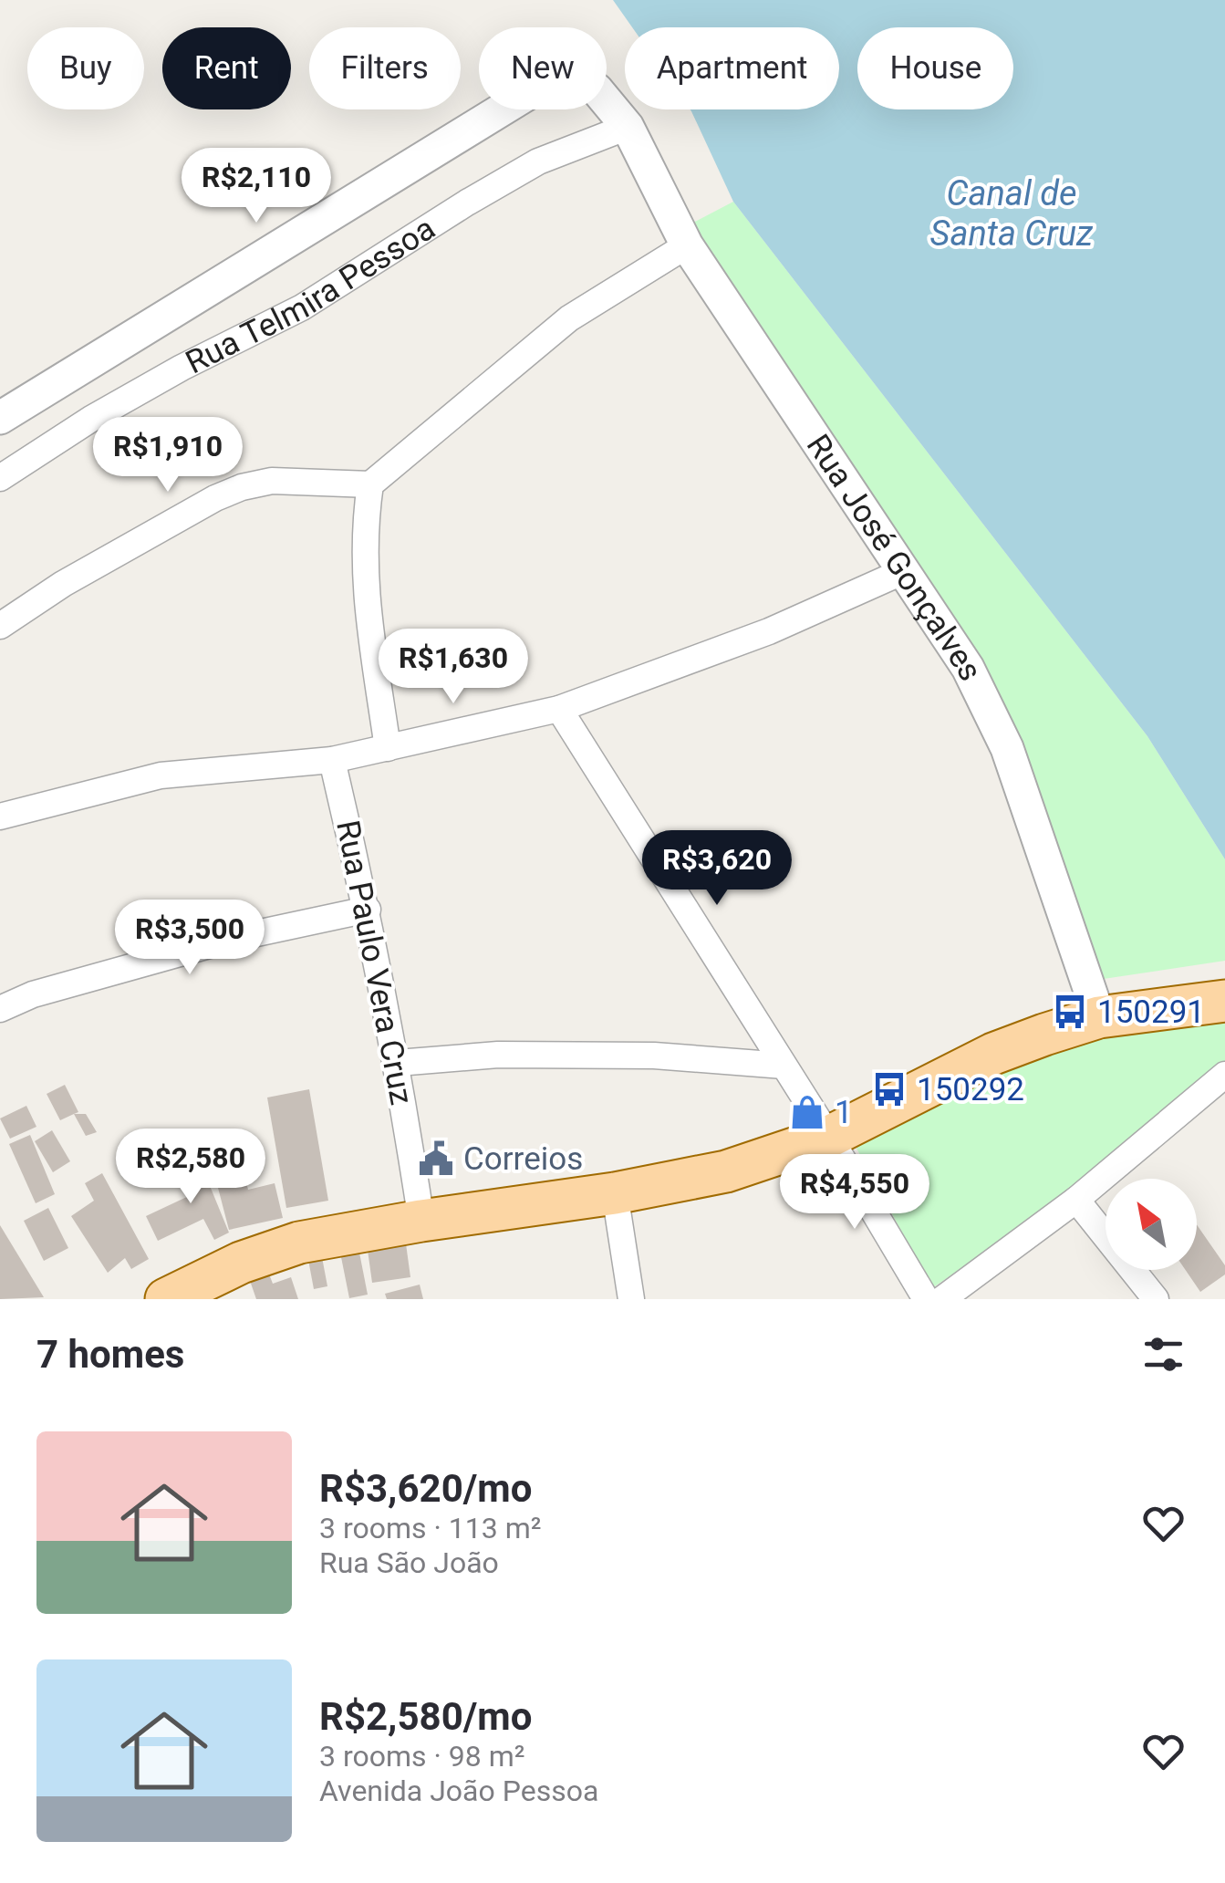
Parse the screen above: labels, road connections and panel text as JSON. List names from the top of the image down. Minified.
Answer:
{"streets":{"street":["Rua Telmira Pessoa","Rua José Gonçalves","Rua Paulo Vera Cruz"]},"crossings":[["Rua Telmira Pessoa","Rua José Gonçalves"]],"water":["Canal de Santa Cruz"],"places":{"bus stop":["150291","150292"],"shop":["1"],"public building":["Correios"]},"north":"top left","page":{"chip":["Buy","Rent","Filters","New","Apartment","House"],"price":["R$2,110","R$1,910","R$1,630","R$3,620","R$3,500","R$2,580","R$4,550"],"heading":"7 homes","list":[{"name":"R$3,620/mo","note":"3 rooms · 113 m² · Rua São João"},{"name":"R$2,580/mo","note":"3 rooms · 98 m² · Avenida João Pessoa"}]}}
